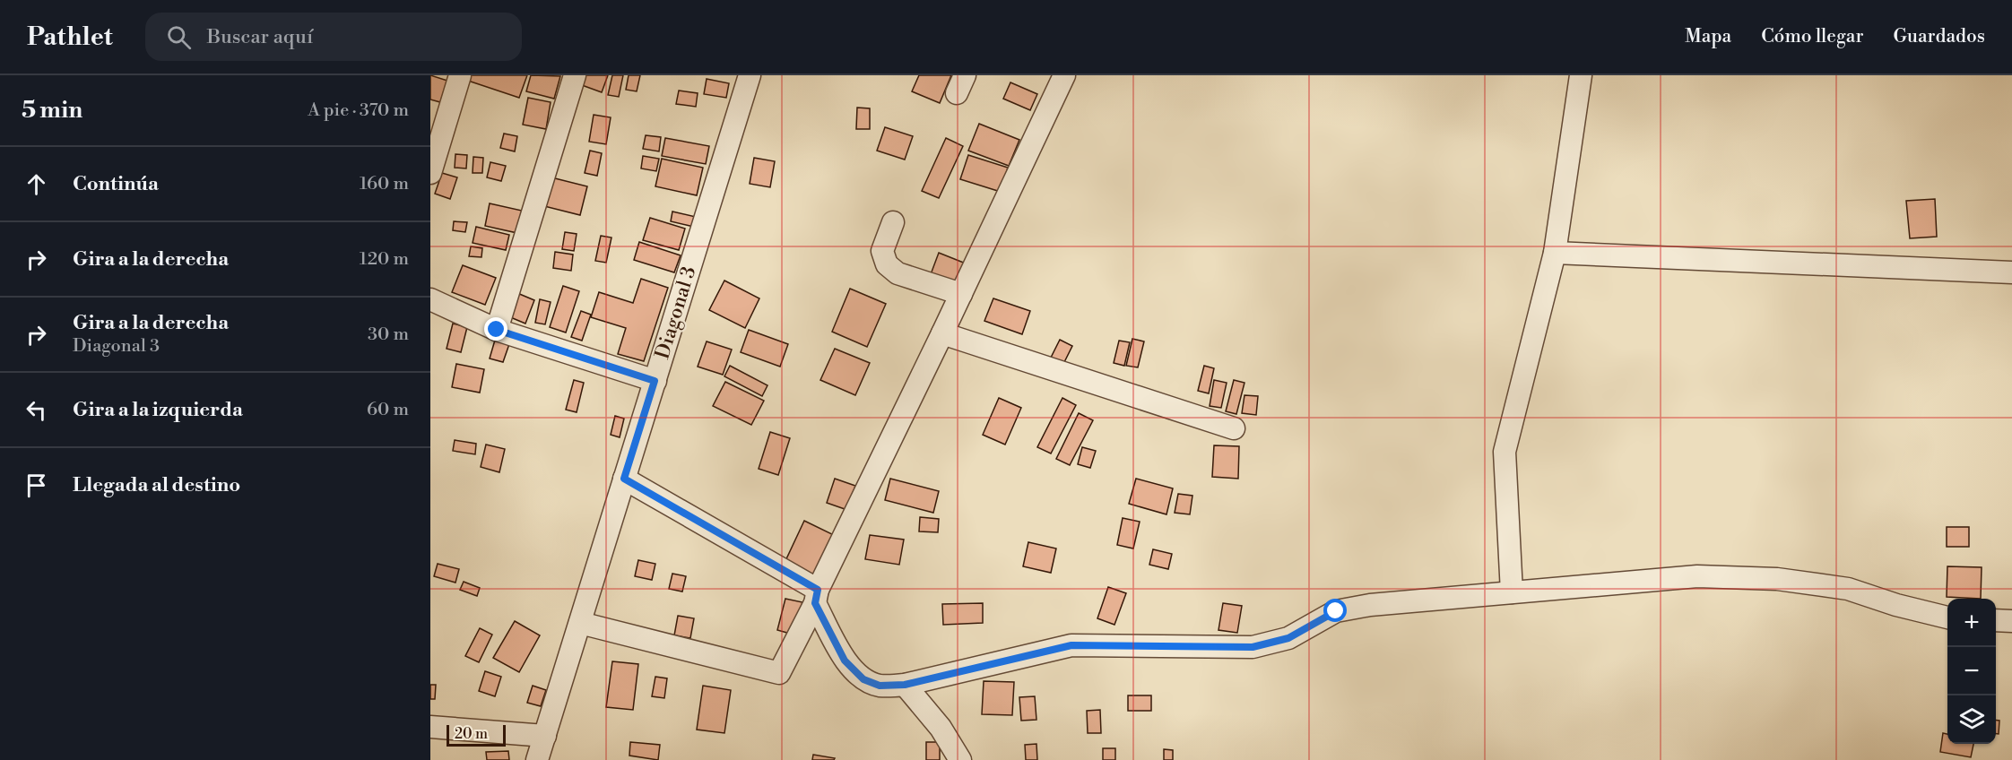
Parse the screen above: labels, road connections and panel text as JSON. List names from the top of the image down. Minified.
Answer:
{"streets":{"street":["Diagonal 3"]},"scale_bar":"20 m","page":{"header":"Pathlet","search":"Buscar aquí","nav":["Mapa","Cómo llegar","Guardados"],"heading":["5 min","A pie · 370 m"],"list":[["Continúa","160 m"],["Gira a la derecha","120 m"],["Gira a la derecha","Diagonal 3","30 m"],["Gira a la izquierda","60 m"],"Llegada al destino"],"map_buttons":["+","−"],"scale":"20 m"}}
